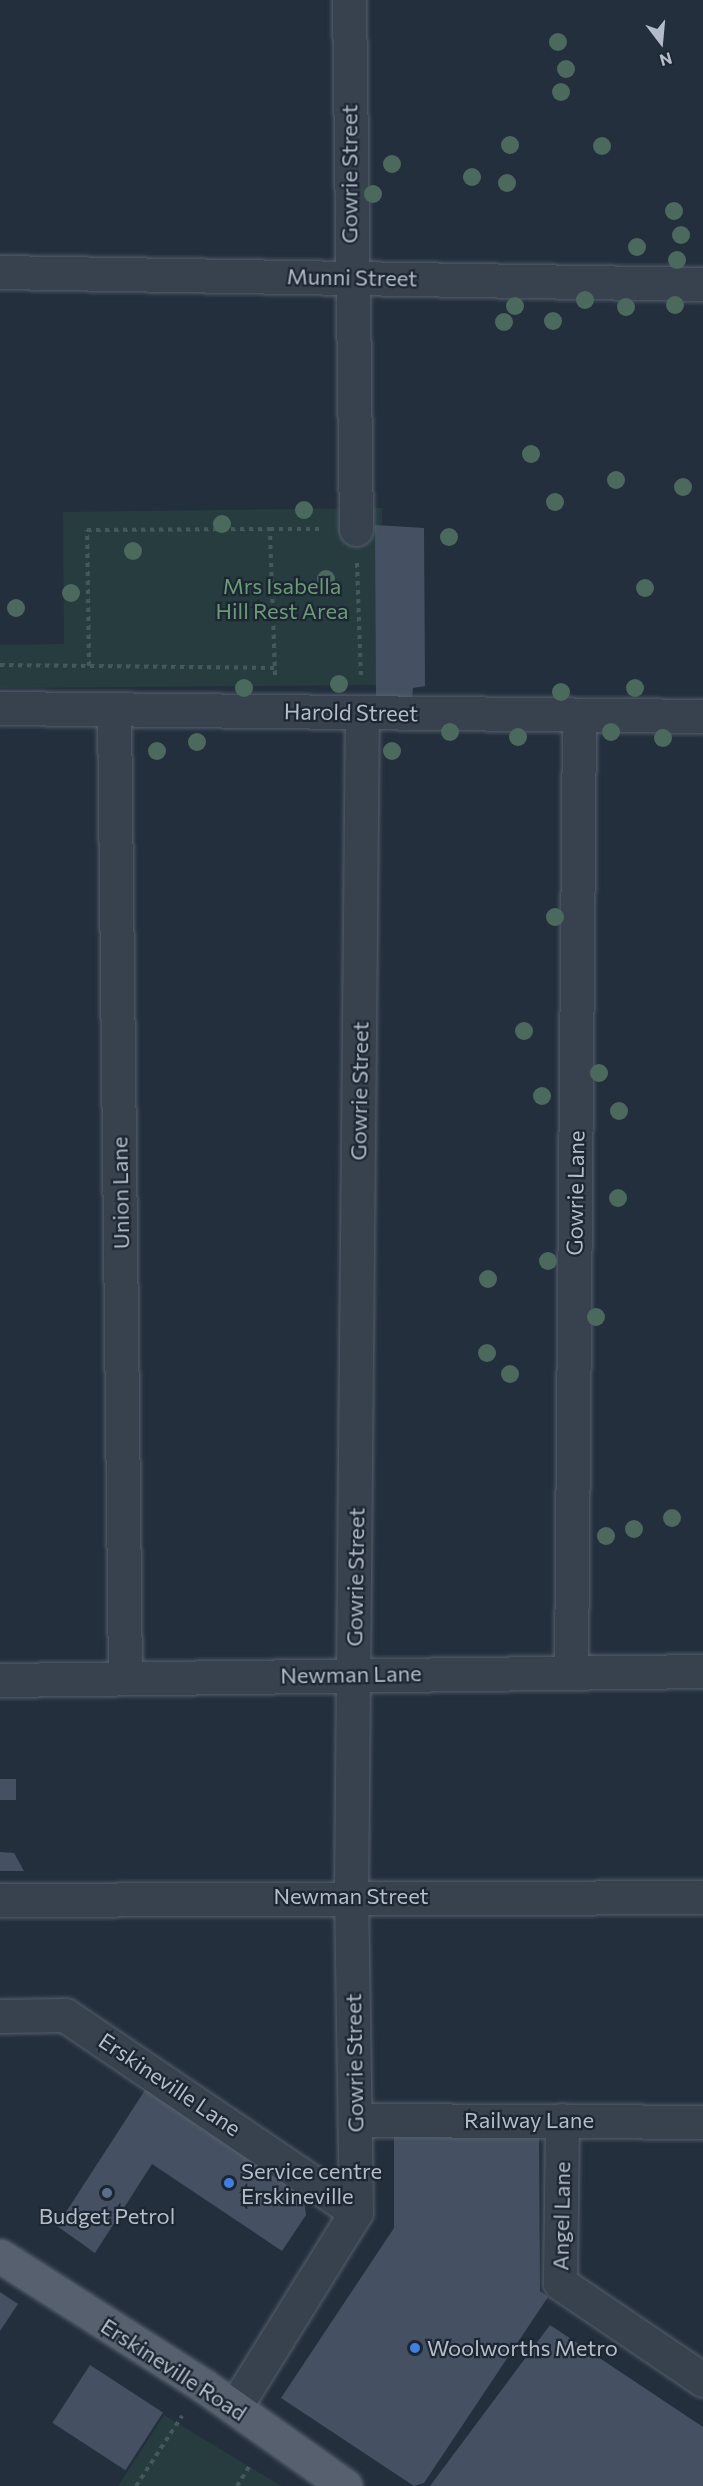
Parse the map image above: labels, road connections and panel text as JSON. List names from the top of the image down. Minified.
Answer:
{"streets":{"main road":["Erskineville Road"],"street":["Gowrie Street","Munni Street","Harold Street","Union Lane","Gowrie Lane","Newman Lane","Newman Street","Erskineville Lane","Railway Lane","Angel Lane"]},"crossings":[["Gowrie Street","Munni Street"],["Gowrie Street","Harold Street"],["Gowrie Street","Newman Lane"],["Gowrie Street","Newman Street"],["Gowrie Street","Erskineville Lane"],["Gowrie Street","Railway Lane"],["Harold Street","Union Lane"],["Harold Street","Gowrie Lane"],["Union Lane","Newman Lane"],["Gowrie Lane","Newman Lane"],["Railway Lane","Angel Lane"]],"parks":["Mrs Isabella Hill Rest Area"],"places":["Service centre Erskineville","Budget Petrol","Woolworths Metro"],"north":"bottom"}
